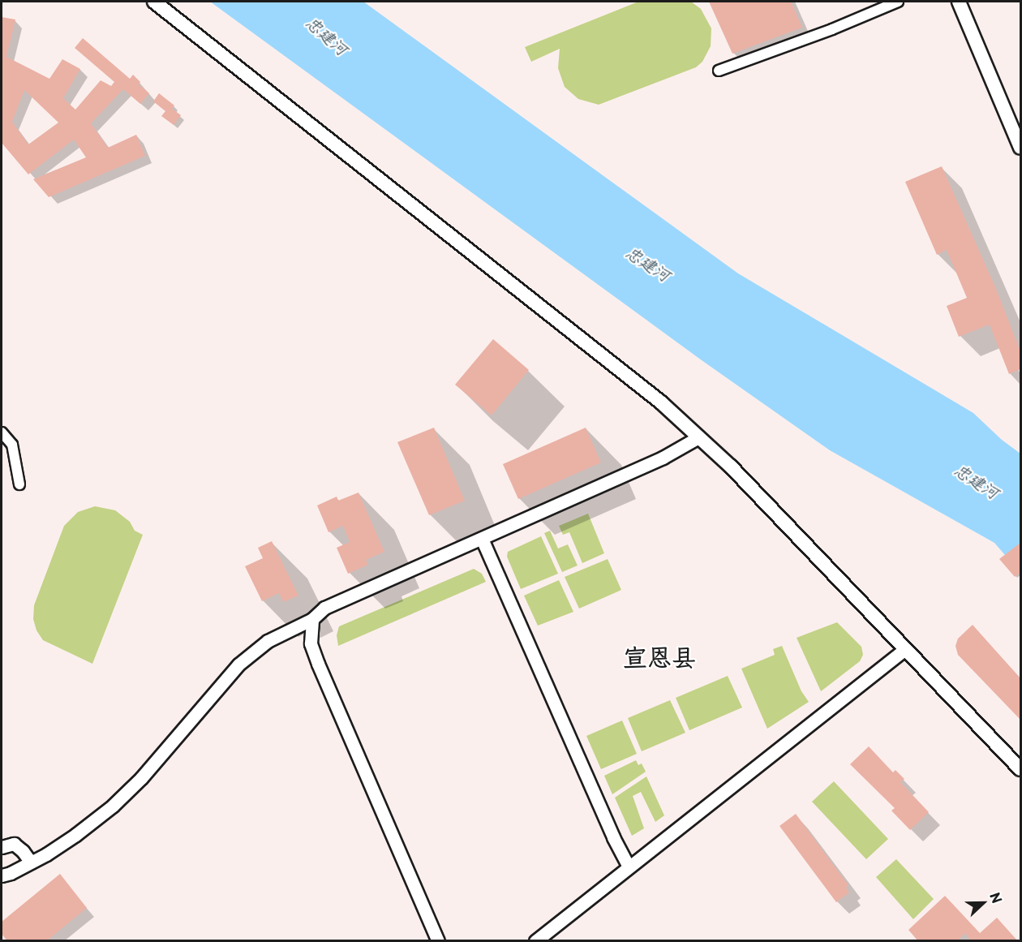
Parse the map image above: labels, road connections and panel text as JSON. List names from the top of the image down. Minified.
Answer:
{"districts":["宣恩县"],"water":["忠建河"],"north":"right"}
